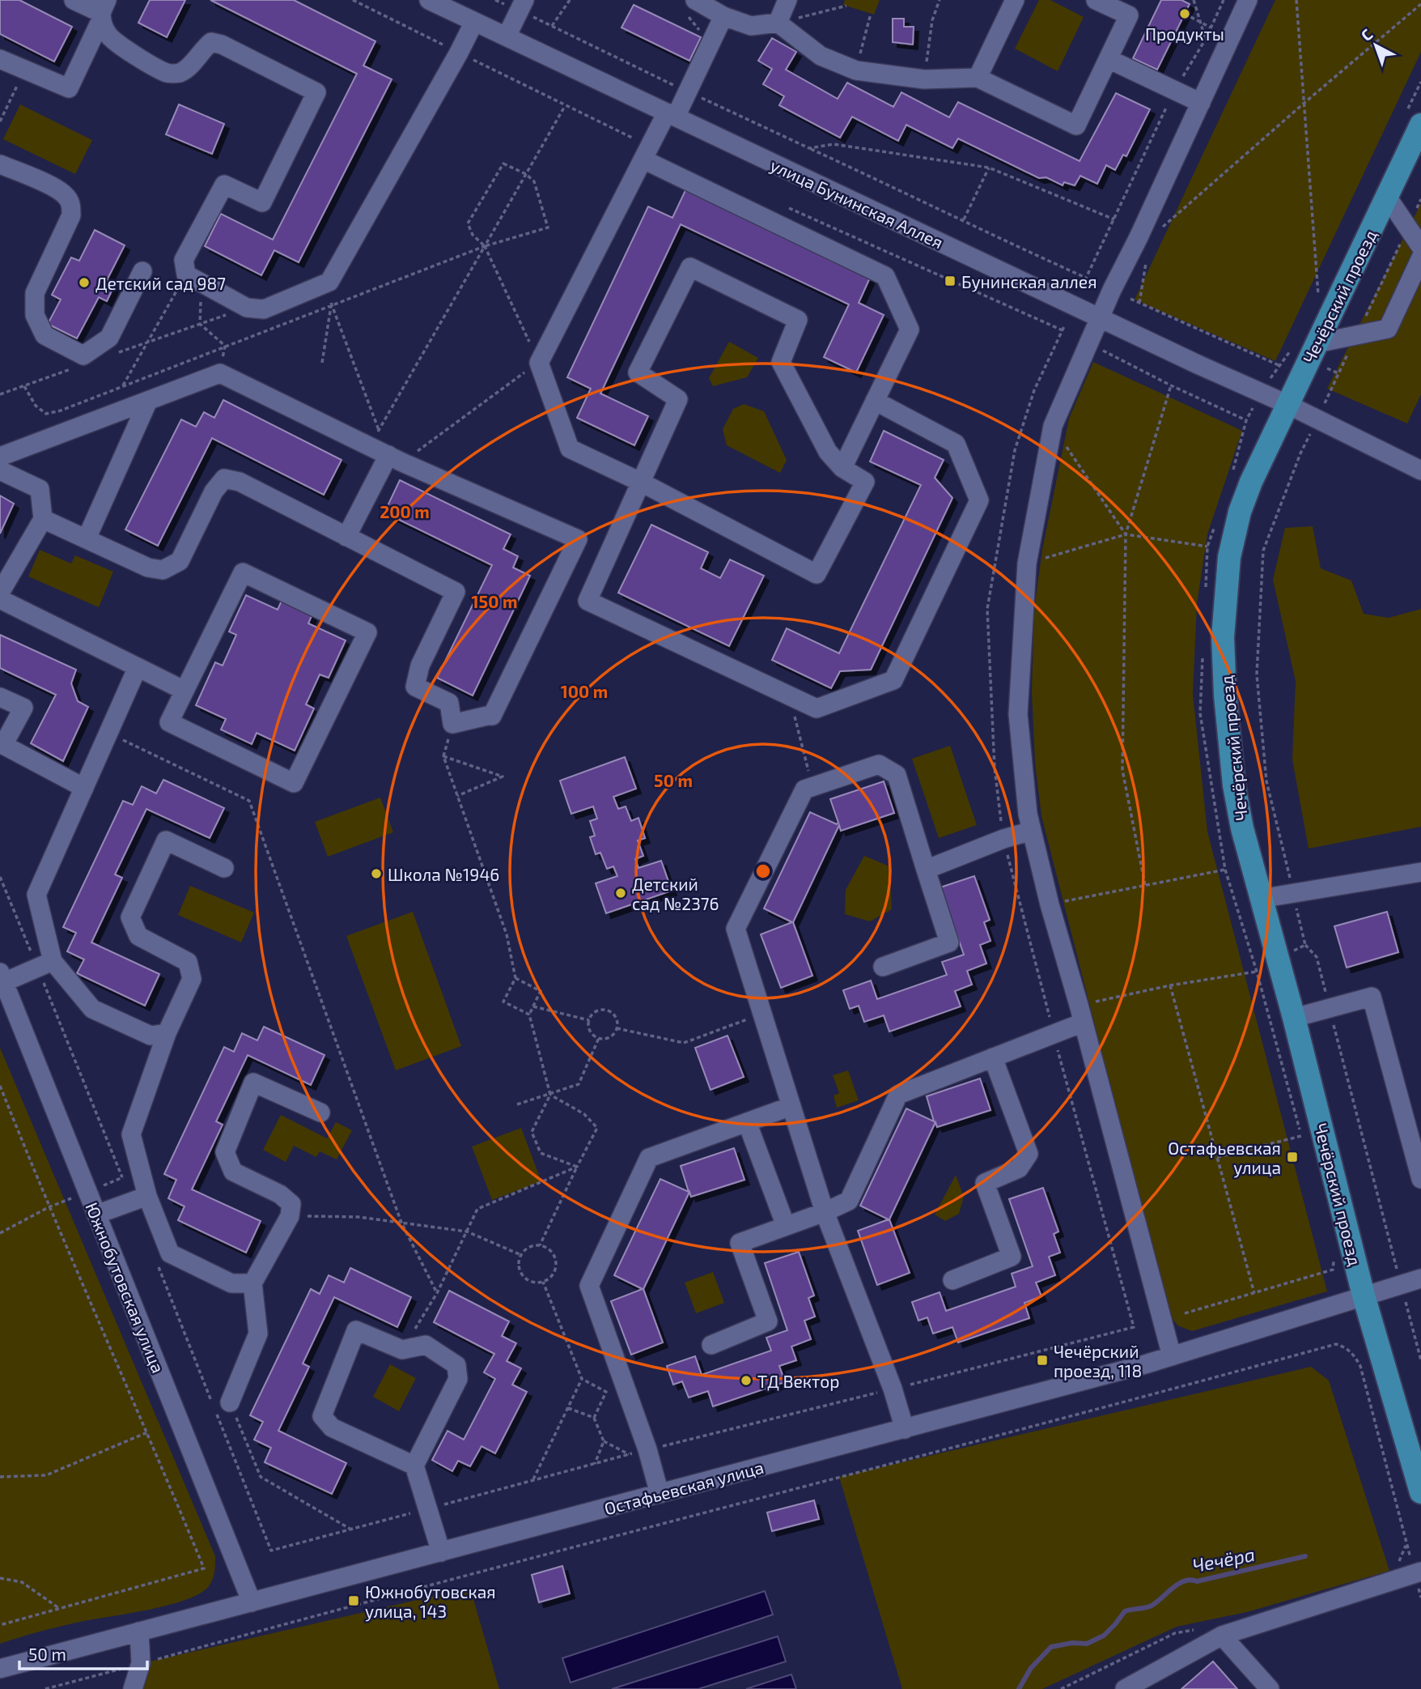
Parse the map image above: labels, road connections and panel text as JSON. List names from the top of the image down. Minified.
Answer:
{"streets":{"main road":["Чечёрский проезд"],"street":["улица Бунинская Аллея","Южнобутовская улица","Остафьевская улица"]},"crossings":[["улица Бунинская Аллея","Чечёрский проезд"],["Чечёрский проезд","Остафьевская улица"],["Южнобутовская улица","Остафьевская улица"]],"water":["Чечёра"],"places":{"other":["Продукты","Детский сад 987","Школа №1946","Детский сад №2376","ТД Вектор"],"transit":["Бунинская аллея","Остафьевская улица","Чечёрский проезд, 118","Южнобутовская улица, 143"]},"scale_bar":"50 m","north":"top left","rings":["200 m","150 m","100 m","50 m"]}
